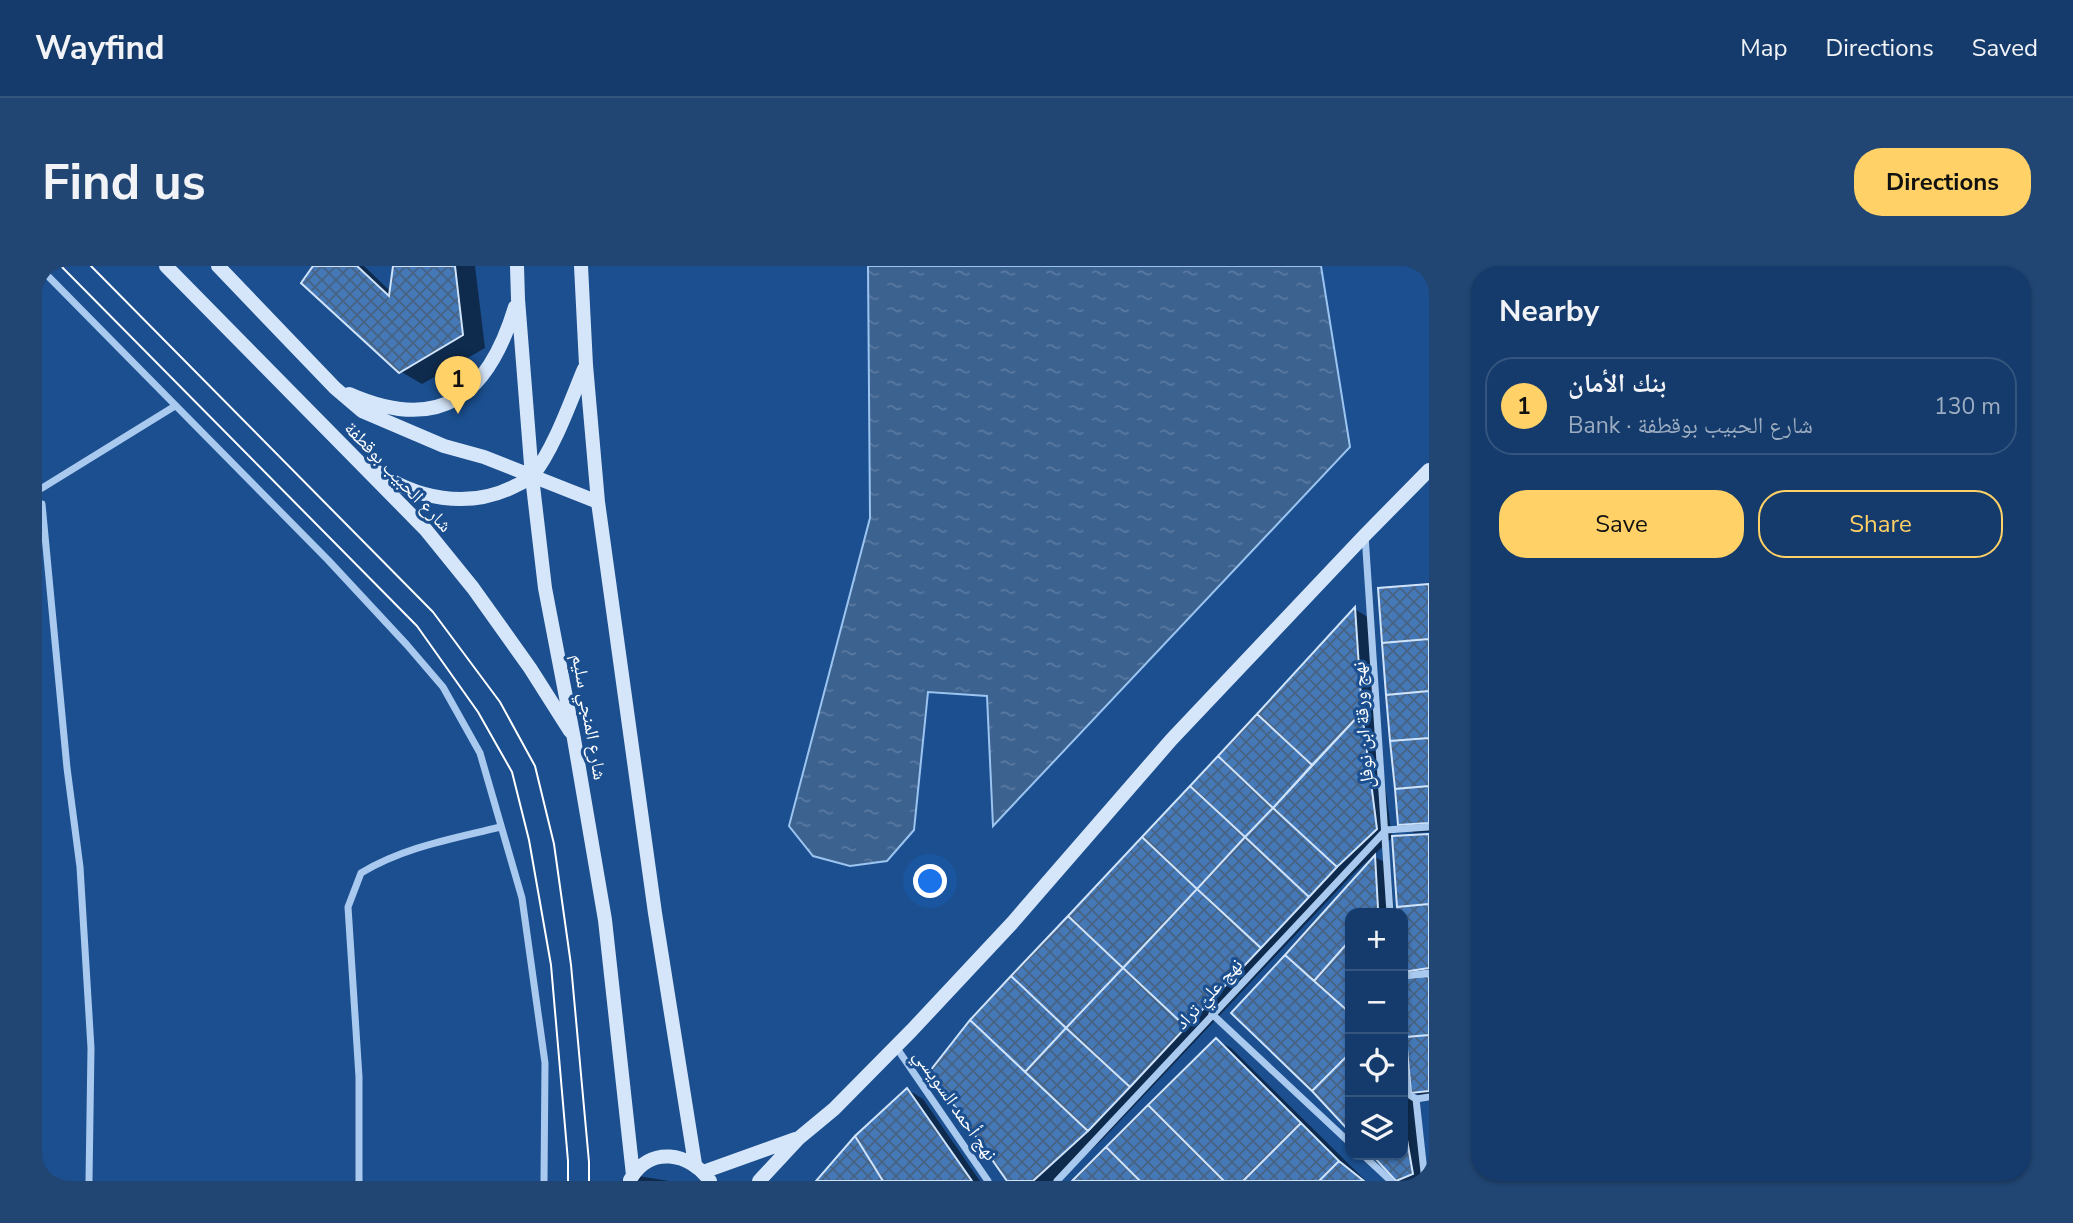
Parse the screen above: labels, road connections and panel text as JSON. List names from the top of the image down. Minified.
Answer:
{"streets":{"main road":["شارع الحبيب بوقطفة","شارع المنجي سليم"],"street":["نهج ورقة ابن نوفل","نهج عليّ تراد","نهج أحمد السويسي"]},"crossings":[["شارع الحبيب بوقطفة","شارع المنجي سليم"],["نهج ورقة ابن نوفل","نهج عليّ تراد"]],"page":{"header":"Wayfind","nav":["Map","Directions","Saved"],"buttons":["Directions",["Save","Share"]],"title":"Find us","heading":"Nearby","pins":"1","list":[{"mark":"1","name":"بنك الأمان","note":"Bank · شارع الحبيب بوقطفة","value":"130 m"}],"map_buttons":["+","−"]}}
